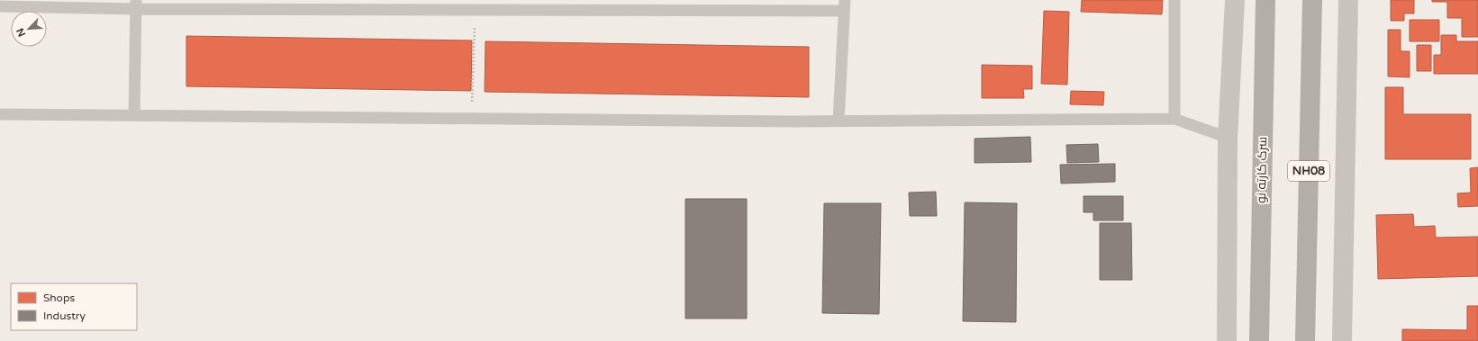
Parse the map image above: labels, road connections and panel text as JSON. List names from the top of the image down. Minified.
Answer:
{"streets":{"highway":["سرک کارته نو","NH08"]},"legend":["Shops","Industry"],"north":"bottom left"}
